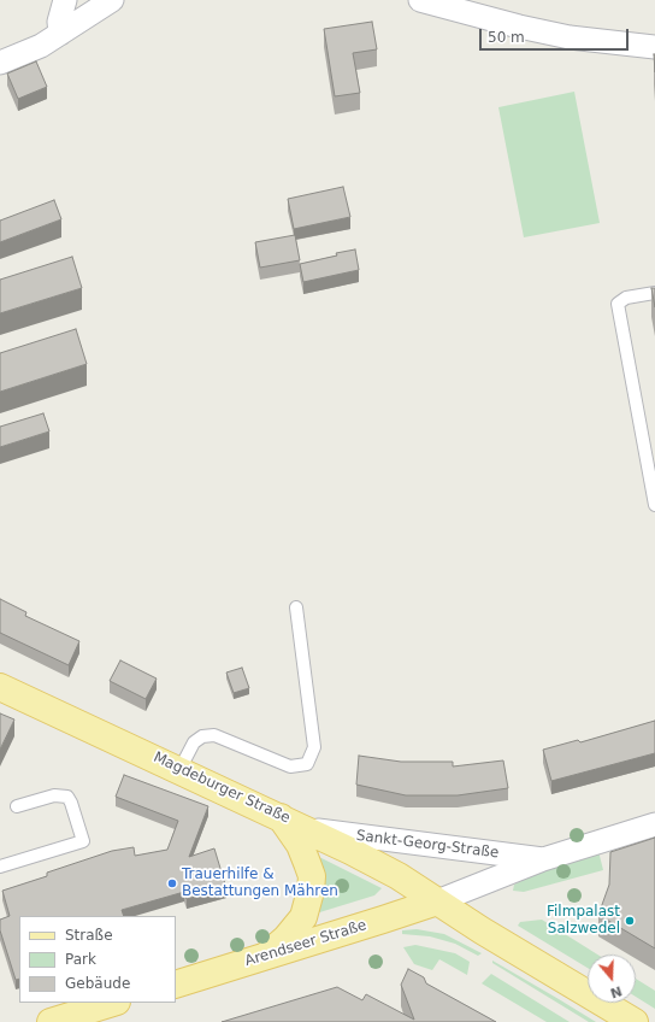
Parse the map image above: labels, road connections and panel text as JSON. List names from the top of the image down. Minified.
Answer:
{"streets":{"main road":["Magdeburger Straße","Arendseer Straße"],"street":["Sankt-Georg-Straße"]},"crossings":[["Magdeburger Straße","Sankt-Georg-Straße"],["Magdeburger Straße","Arendseer Straße"],["Sankt-Georg-Straße","Arendseer Straße"]],"places":["Trauerhilfe & Bestattungen Mähren","Filmpalast Salzwedel"],"legend":["Straße","Park","Gebäude"],"scale_bar":"50 m","north":"bottom"}
